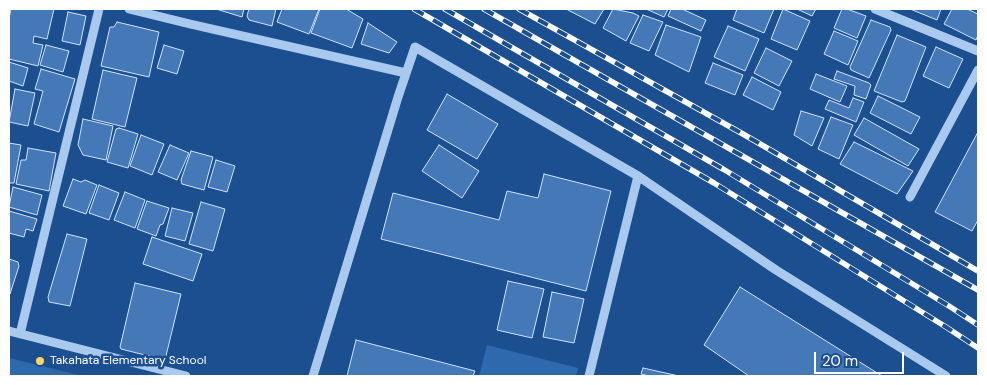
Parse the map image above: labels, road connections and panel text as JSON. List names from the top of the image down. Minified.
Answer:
{"places":["Takahata Elementary School"],"scale_bar":"20 m"}
